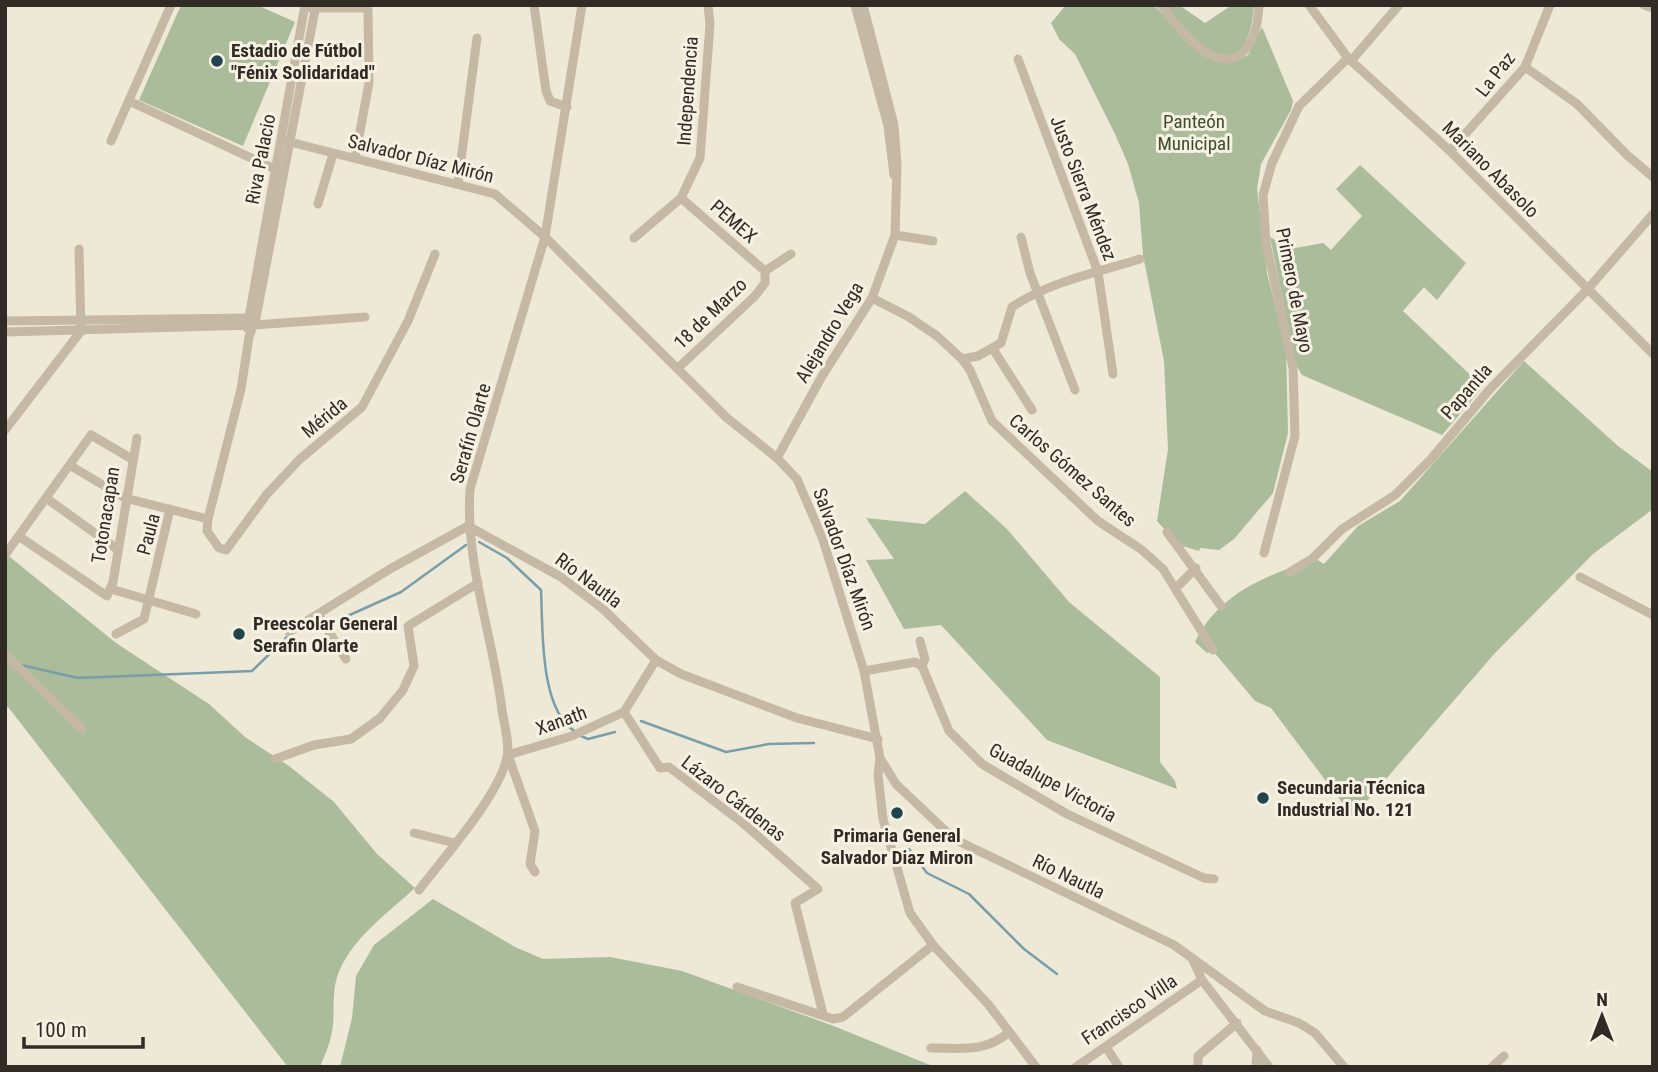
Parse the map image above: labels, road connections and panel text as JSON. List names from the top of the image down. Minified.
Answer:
{"streets":{"street":["La Paz","Independencia","Salvador Díaz Mirón","Riva Palacio","Mariano Abasolo","Justo Sierra Méndez","PEMEX","Primero de Mayo","18 de Marzo","Alejandro Vega","Papantla","Mérida","Serafín Olarte","Carlos Gómez Santes","Totonacapan","Paula","Río Nautla","Xanath","Guadalupe Victoria","Lázaro Cárdenas","Francisco Villa"]},"crossings":[["La Paz","Mariano Abasolo"],["Independencia","PEMEX"],["Salvador Díaz Mirón","Riva Palacio"],["Salvador Díaz Mirón","18 de Marzo"],["Salvador Díaz Mirón","Alejandro Vega"],["Salvador Díaz Mirón","Serafín Olarte"],["Salvador Díaz Mirón","Río Nautla"],["Riva Palacio","Mérida"],["Riva Palacio","Paula"],["Mariano Abasolo","Primero de Mayo"],["Mariano Abasolo","Papantla"],["PEMEX","18 de Marzo"],["Alejandro Vega","Carlos Gómez Santes"],["Serafín Olarte","Río Nautla"],["Serafín Olarte","Xanath"],["Xanath","Lázaro Cárdenas"]],"parks":["Panteón Municipal"],"places":["Estadio de Fútbol \"Fénix Solidaridad\"","Preescolar General Serafin Olarte","Secundaria Técnica Industrial No. 121","Primaria General Salvador Diaz Miron"],"scale_bar":"100 m","north":"top"}
